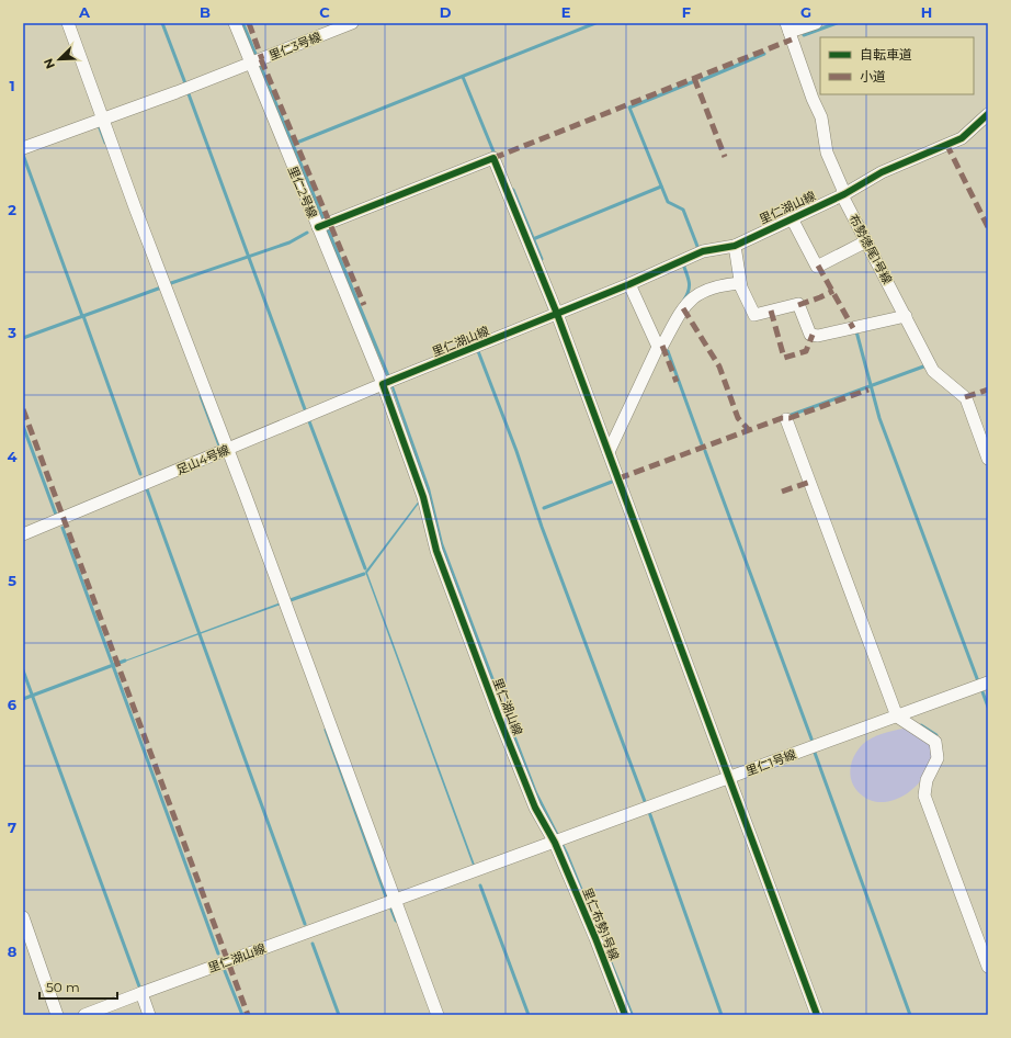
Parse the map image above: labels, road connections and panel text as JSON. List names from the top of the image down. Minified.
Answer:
{"streets":{"street":["里仁3号線","里仁2号線","里仁湖山線","布勢徳尾1号線","足山4号線","里仁1号線","里仁布勢1号線"]},"crossings":[["里仁3号線","里仁2号線"],["里仁2号線","里仁湖山線"],["里仁2号線","足山4号線"],["里仁湖山線","布勢徳尾1号線"],["里仁湖山線","足山4号線"],["里仁湖山線","里仁1号線"],["里仁湖山線","里仁布勢1号線"],["里仁1号線","里仁布勢1号線"]],"legend":["自転車道","小道"],"scale_bar":"50 m","north":"bottom left","grid":{"columns":["A","B","C","D","E","F","G","H"],"rows":["1","2","3","4","5","6","7","8"]}}
